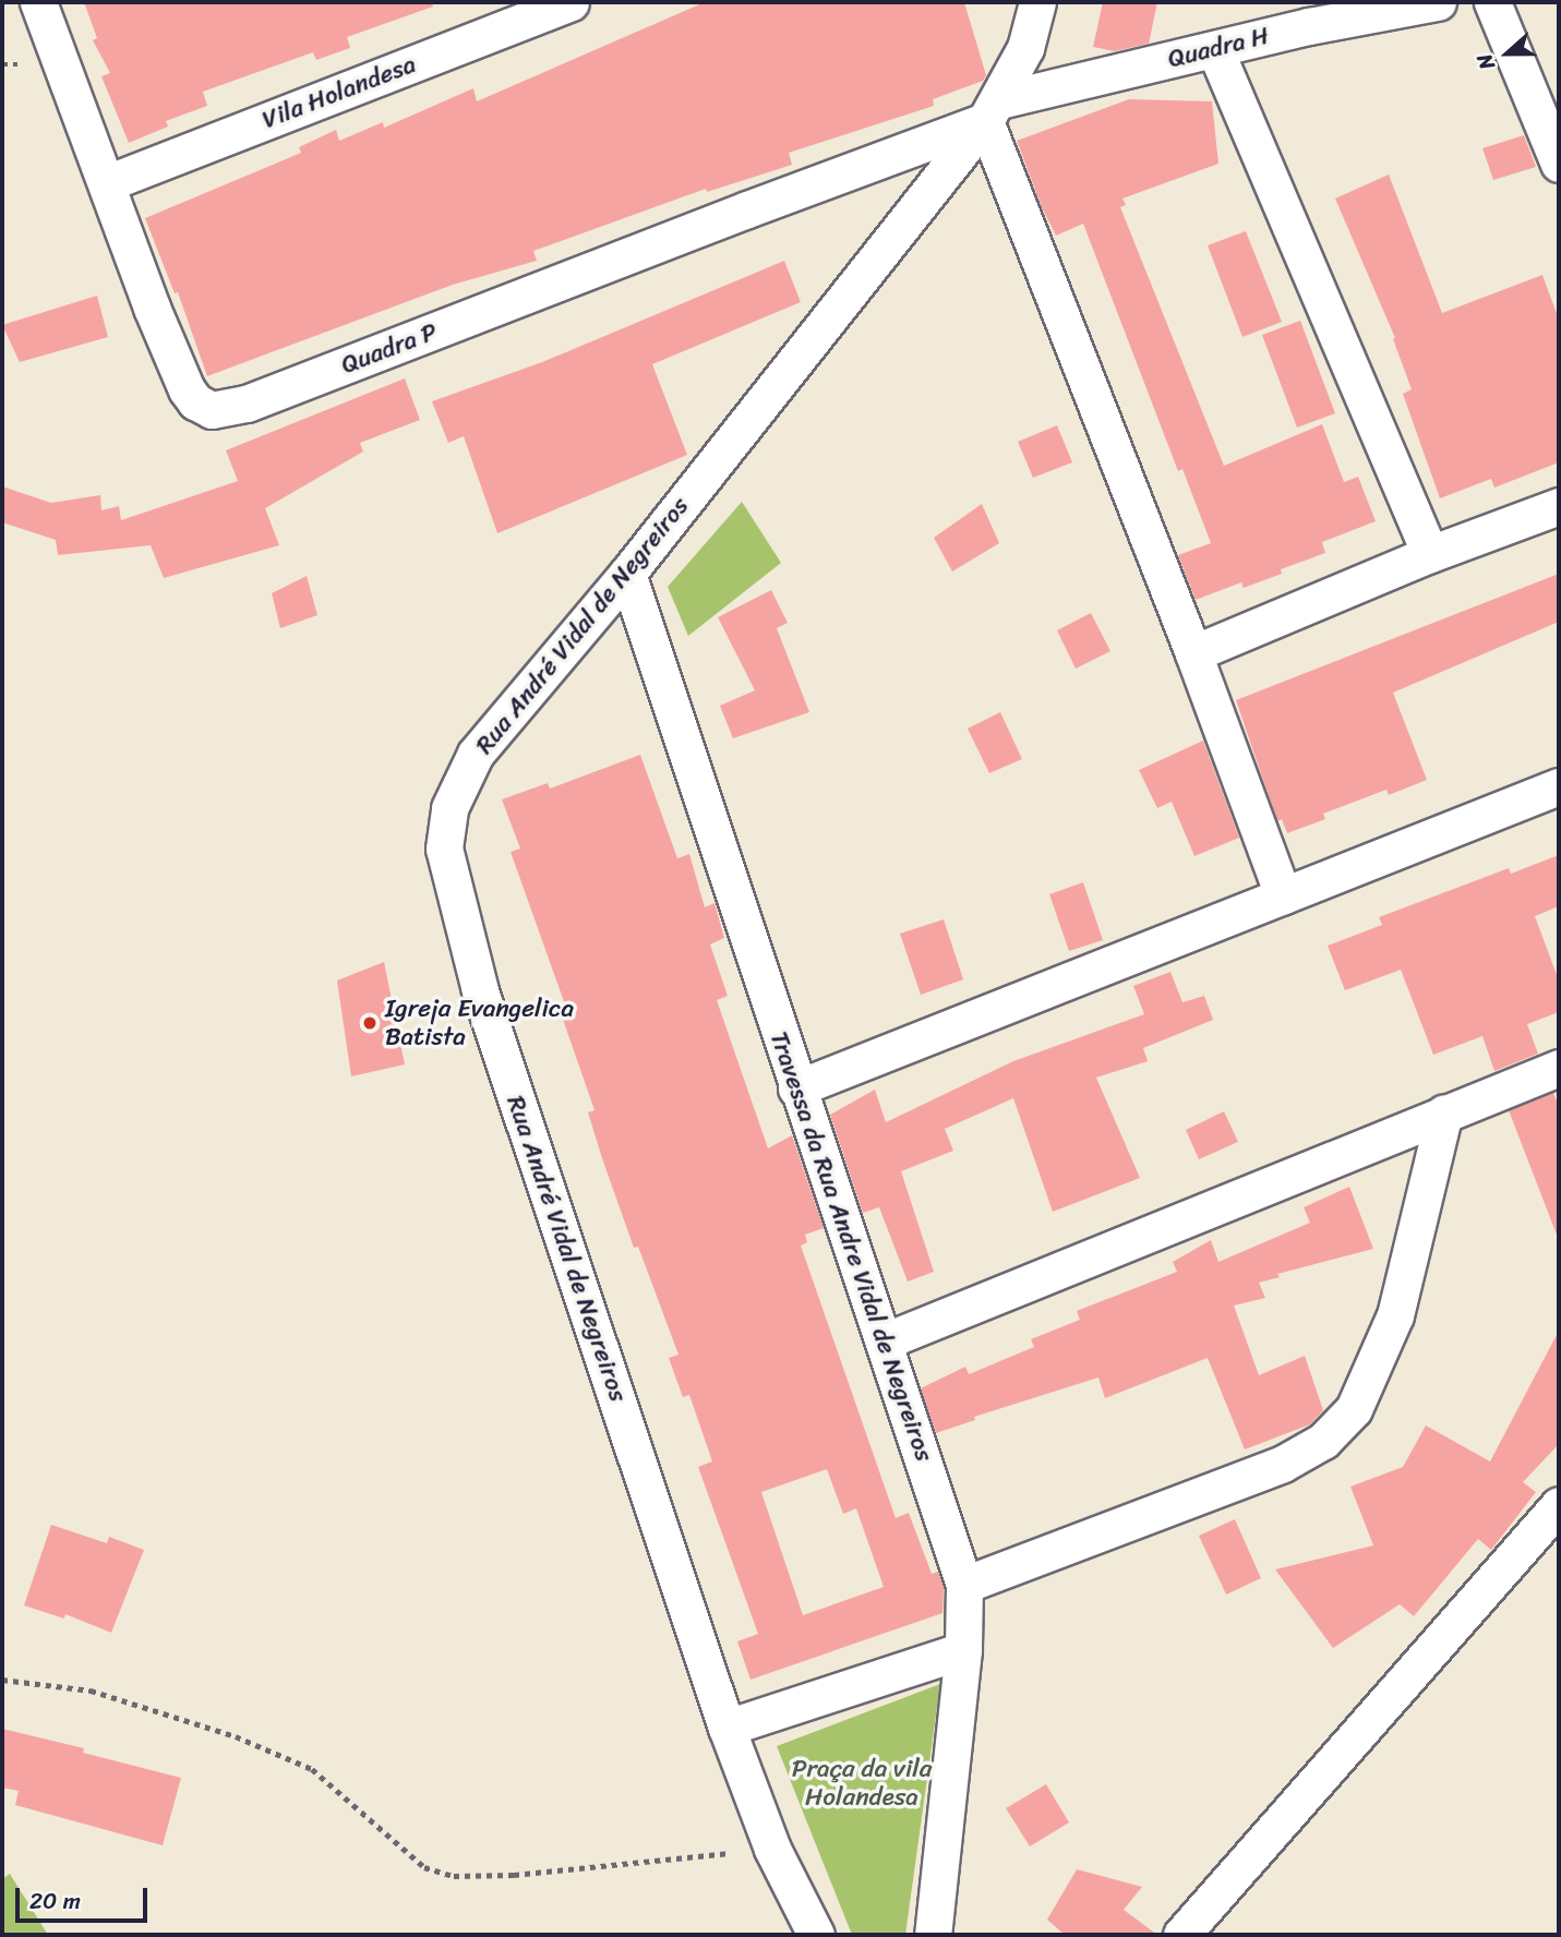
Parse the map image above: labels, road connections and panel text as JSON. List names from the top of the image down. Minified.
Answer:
{"streets":{"street":["Quadra H","Vila Holandesa","Quadra P","Rua André Vidal de Negreiros","Travessa da Rua Andre Vidal de Negreiros"]},"crossings":[["Quadra H","Quadra P"],["Quadra H","Rua André Vidal de Negreiros"],["Vila Holandesa","Quadra P"],["Quadra P","Rua André Vidal de Negreiros"],["Rua André Vidal de Negreiros","Travessa da Rua Andre Vidal de Negreiros"]],"parks":["Praça da vila Holandesa"],"places":["Igreja Evangelica Batista"],"scale_bar":"20 m","north":"left"}
